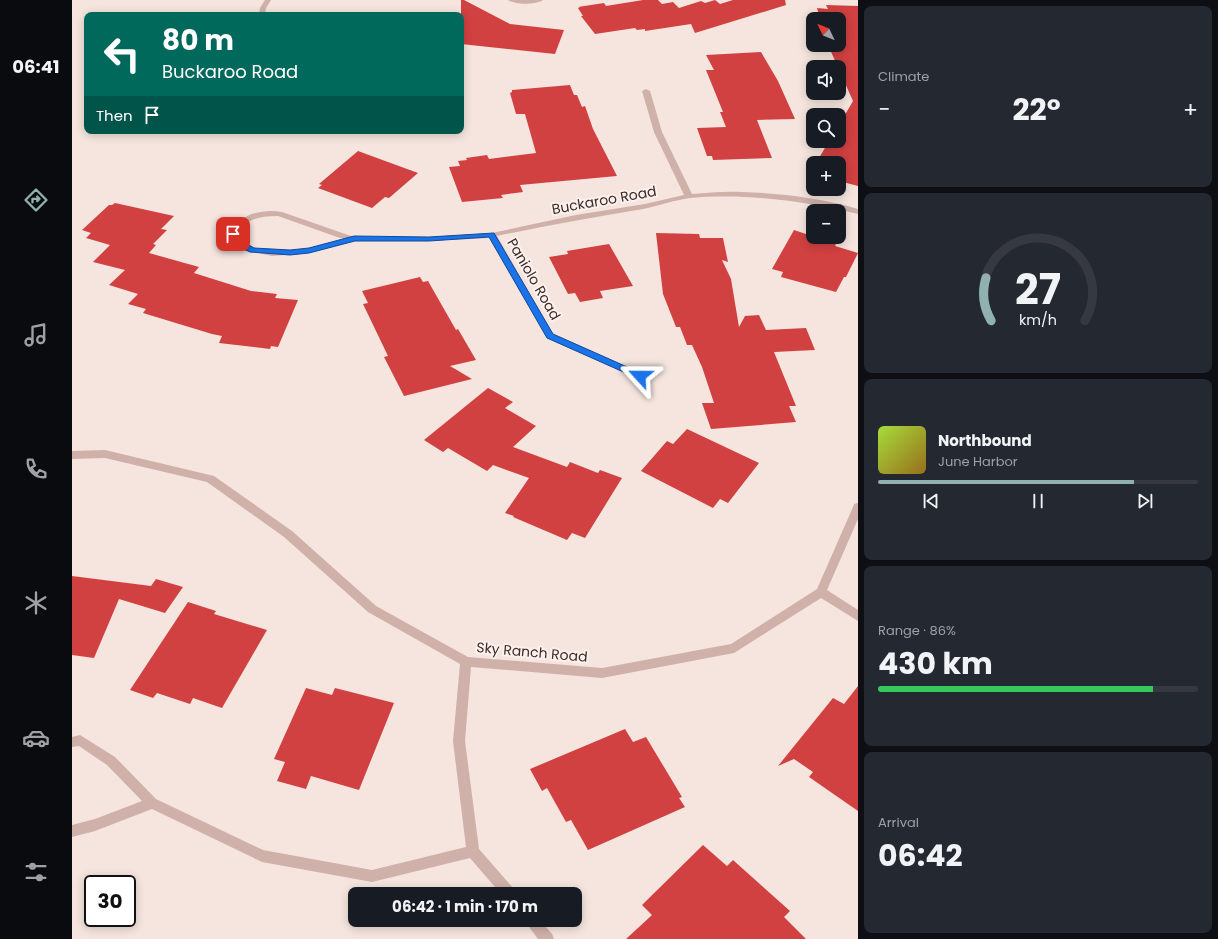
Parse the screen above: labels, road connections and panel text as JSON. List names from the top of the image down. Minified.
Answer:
{"streets":{"street":["Buckaroo Road","Paniolo Road","Sky Ranch Road"]},"crossings":[["Buckaroo Road","Paniolo Road"]],"north":"top left","page":{"tabs":"06:41","tile":["Climate",["Range · 86%","430 km"],["Arrival","06:42"]],"map_buttons":["+","−"],"turn":["80 m","Buckaroo Road"],"heat":["−","22°","+"],"then":"Then","song":["Northbound","June Harbor"],"limit":"30","trip":"06:42 · 1 min · 170 m","gauge":["27","km/h"]}}
